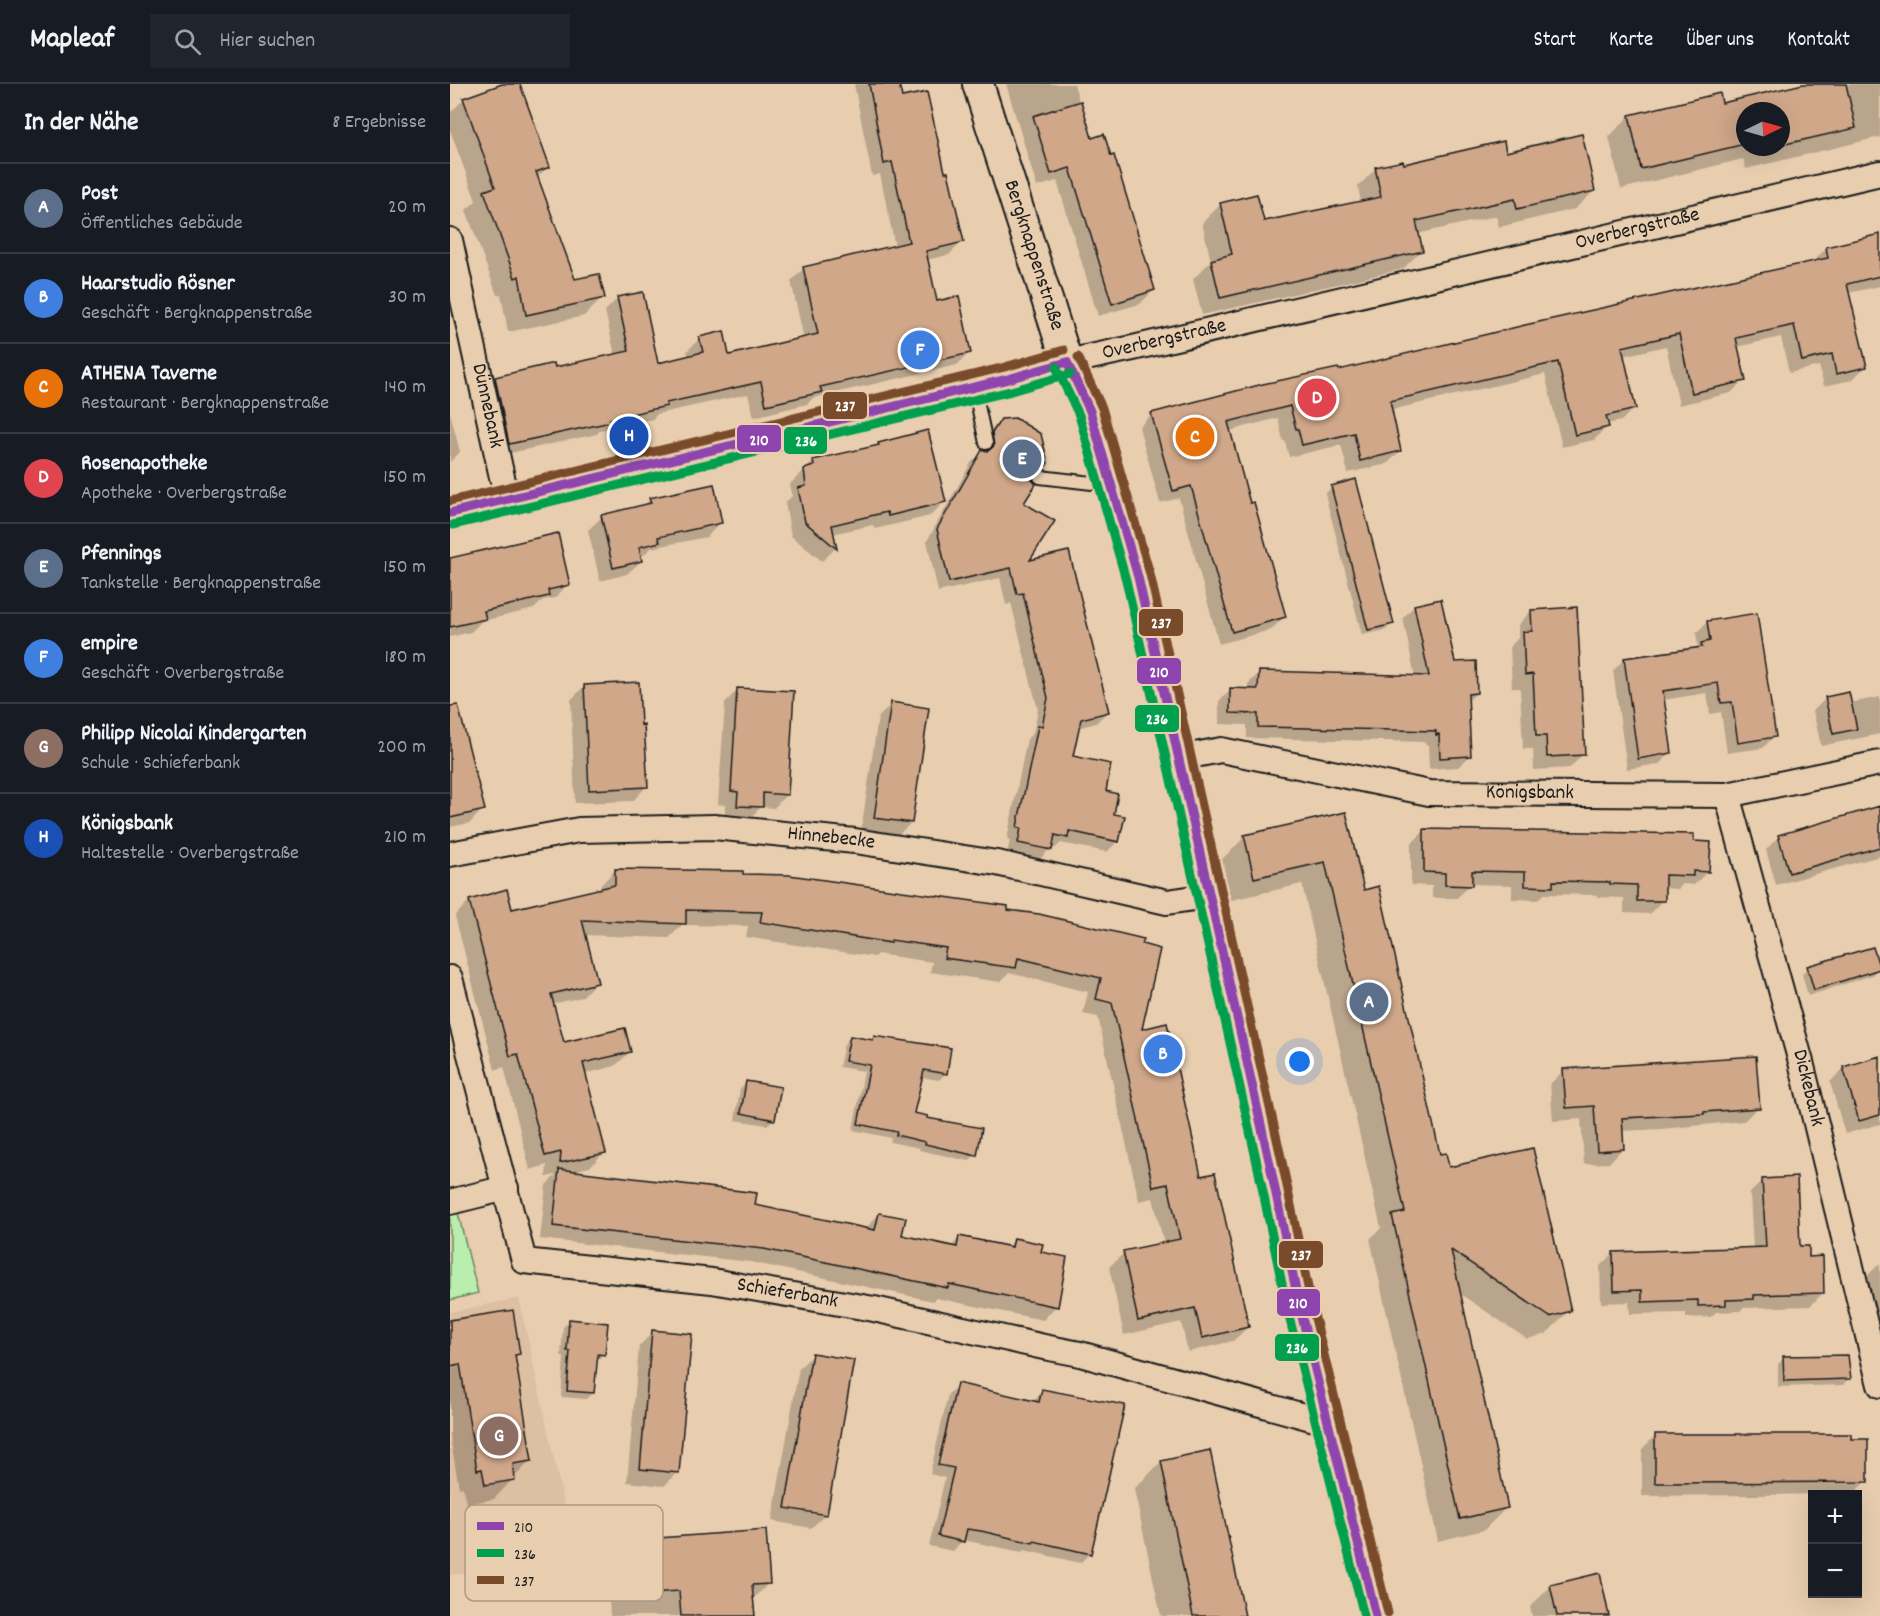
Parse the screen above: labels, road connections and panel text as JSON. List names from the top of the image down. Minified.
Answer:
{"streets":{"street":["Overbergstraße","Bergknappenstraße","Dünnebank","Königsbank","Hinnebecke","Dickebank","Schieferbank"]},"crossings":[["Overbergstraße","Bergknappenstraße"],["Overbergstraße","Dünnebank"],["Bergknappenstraße","Königsbank"],["Bergknappenstraße","Hinnebecke"],["Bergknappenstraße","Schieferbank"],["Königsbank","Dickebank"]],"lines":["transit line 237","transit line 210","transit line 236"],"legend":["210","236","237"],"north":"right","page":{"header":"Mapleaf","search":"Hier suchen","nav":["Start","Karte","Über uns","Kontakt"],"heading":["In der Nähe","8 Ergebnisse"],"list":[{"mark":"A","name":"Post","note":"Öffentliches Gebäude","value":"20 m"},{"mark":"B","name":"Haarstudio Rösner","note":"Geschäft · Bergknappenstraße","value":"30 m"},{"mark":"C","name":"ATHENA Taverne","note":"Restaurant · Bergknappenstraße","value":"140 m"},{"mark":"D","name":"Rosenapotheke","note":"Apotheke · Overbergstraße","value":"150 m"},{"mark":"E","name":"Pfennings","note":"Tankstelle · Bergknappenstraße","value":"150 m"},{"mark":"F","name":"empire","note":"Geschäft · Overbergstraße","value":"180 m"},{"mark":"G","name":"Philipp Nicolai Kindergarten","note":"Schule · Schieferbank","value":"200 m"},{"mark":"H","name":"Königsbank","note":"Haltestelle · Overbergstraße","value":"210 m"}],"pins":["F","D","H","C","E","A","B","G"],"map_buttons":["+","−"]}}
